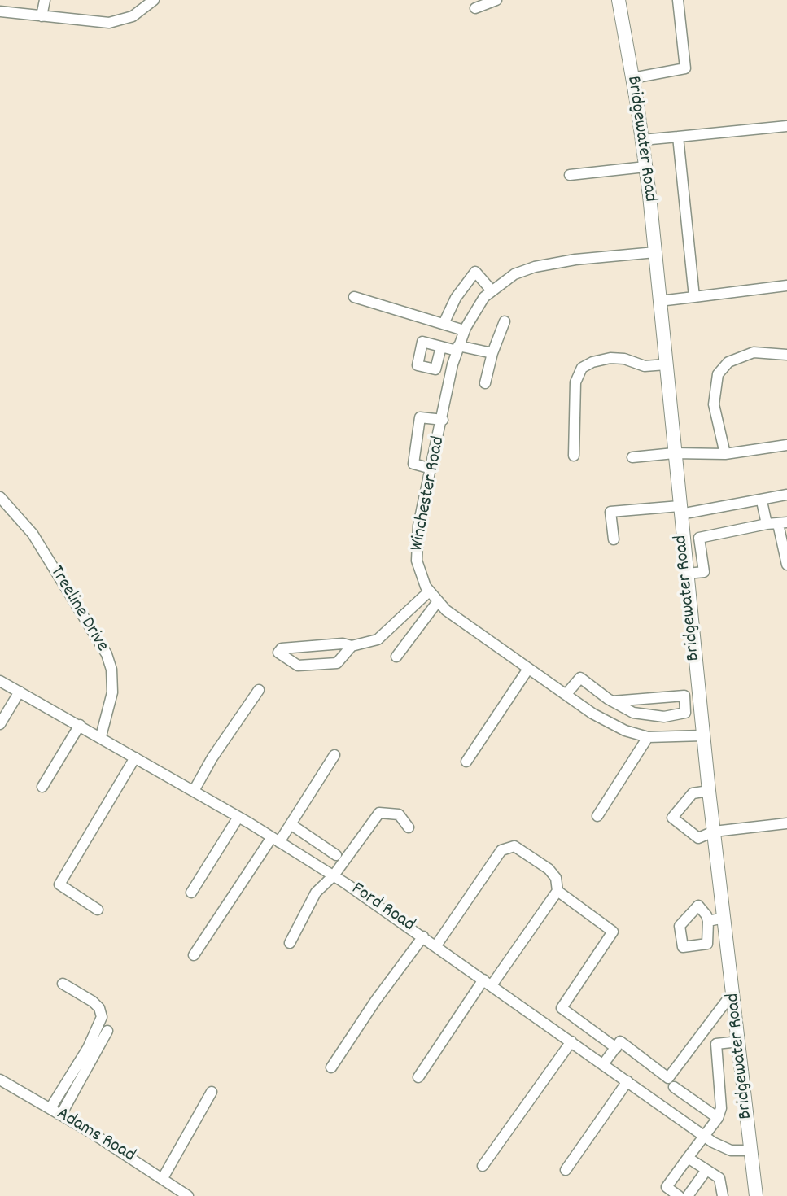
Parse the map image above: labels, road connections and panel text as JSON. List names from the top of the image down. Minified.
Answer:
{"streets":{"main road":["Bridgewater Road"],"street":["Winchester Road","Treeline Drive","Ford Road","Adams Road"]},"crossings":[["Bridgewater Road","Winchester Road"],["Bridgewater Road","Ford Road"],["Treeline Drive","Ford Road"]]}
